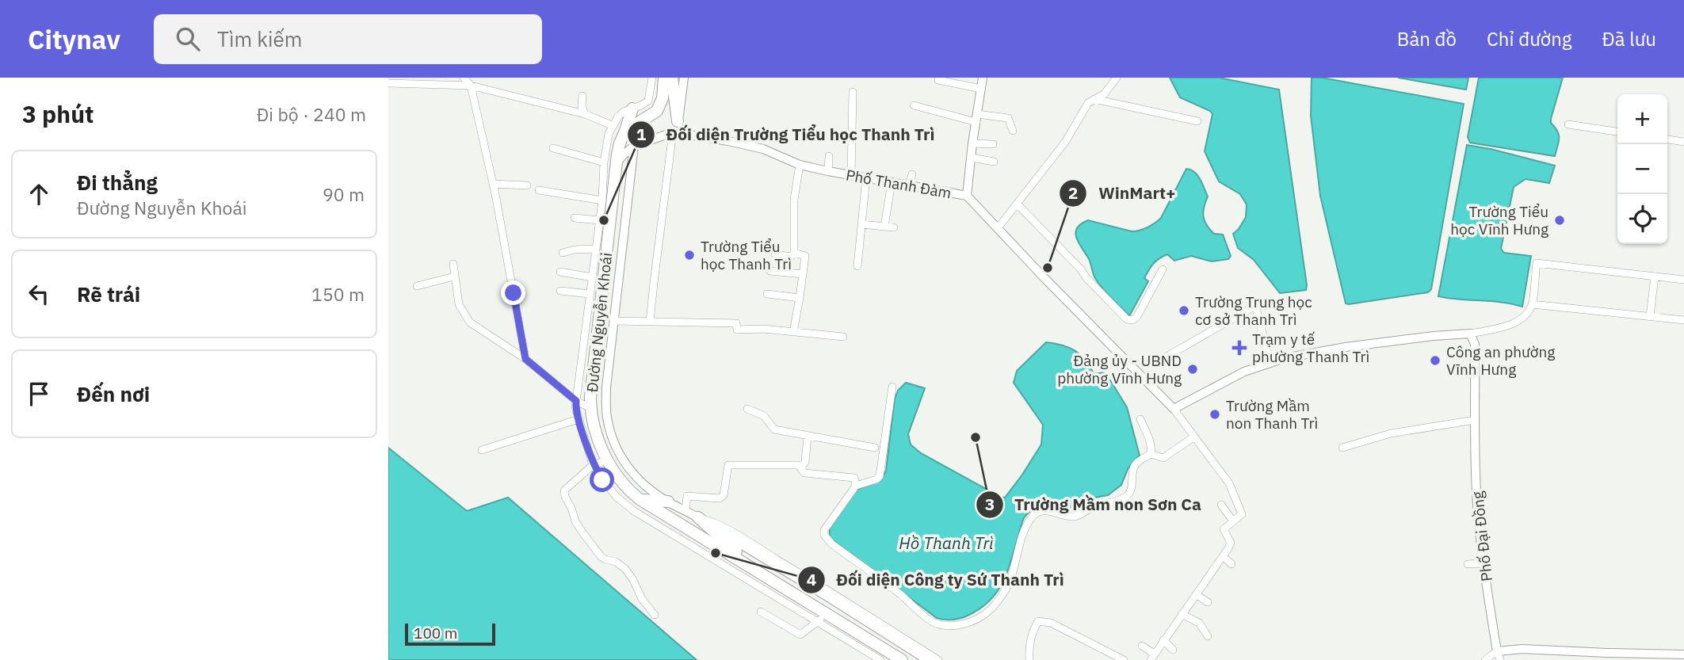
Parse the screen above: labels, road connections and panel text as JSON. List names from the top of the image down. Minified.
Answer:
{"streets":{"main road":["Đường Nguyễn Khoái"],"street":["Phố Thanh Đàm","Phố Đại Đồng"]},"crossings":[["Phố Thanh Đàm","Đường Nguyễn Khoái"]],"water":["Hồ Thanh Trì"],"places":{"other":["Đối diện Trường Tiểu học Thanh Trì","Trường Tiểu học Vĩnh Hưng","Trường Tiểu học Thanh Trì","WinMart+","Trường Trung học cơ sở Thanh Trì","Công an phường Vĩnh Hưng","Đảng ủy - UBND phường Vĩnh Hưng","Trường Mầm non Thanh Trì","Trường Mầm non Sơn Ca","Đối diện Công ty Sứ Thanh Trì"],"health":["Trạm y tế phường Thanh Trì"]},"scale_bar":"100 m","page":{"header":"Citynav","search":"Tìm kiếm","nav":["Bản đồ","Chỉ đường","Đã lưu"],"heading":["3 phút","Đi bộ · 240 m"],"map_buttons":["+","−"],"list":[["Đi thẳng","Đường Nguyễn Khoái","90 m"],["Rẽ trái","150 m"],"Đến nơi"],"scale":"100 m"}}
